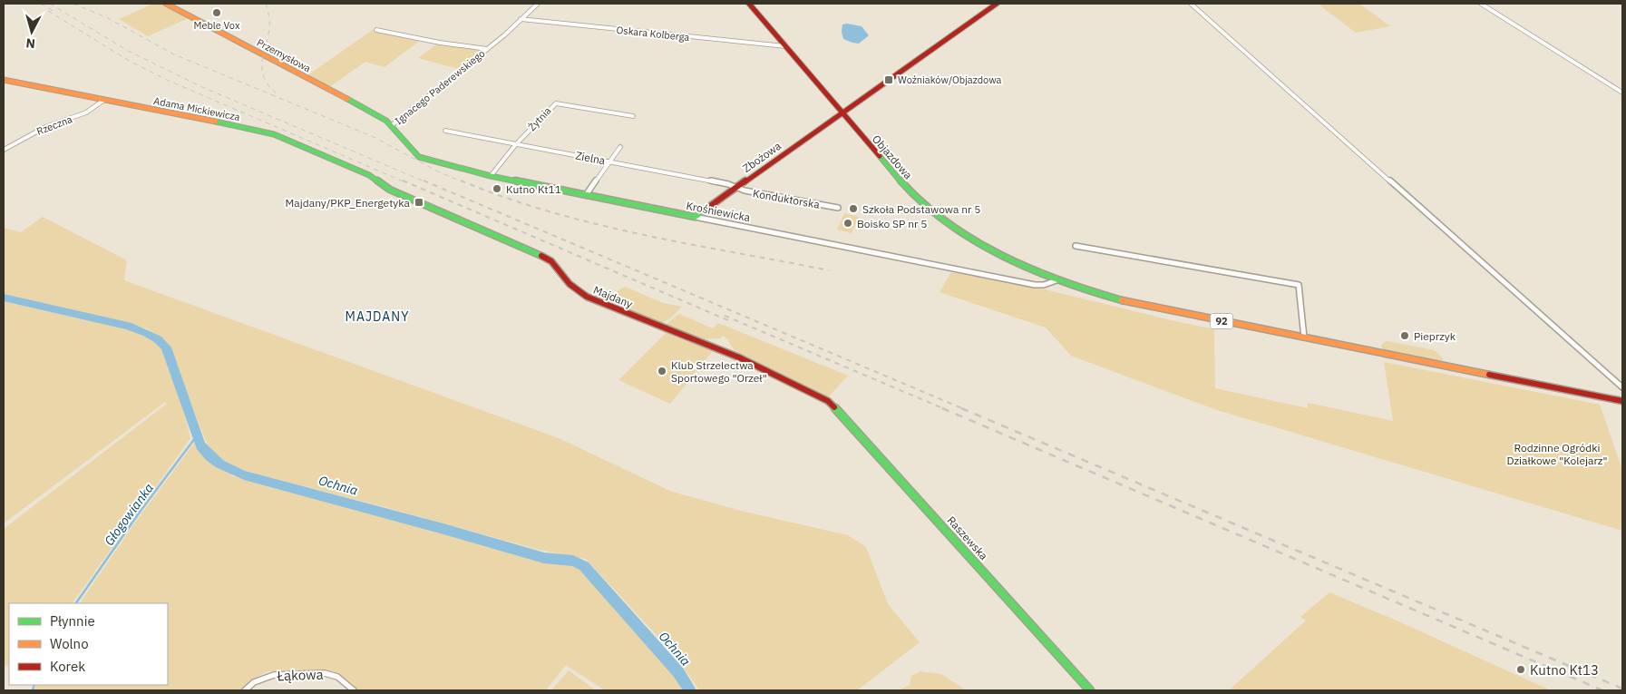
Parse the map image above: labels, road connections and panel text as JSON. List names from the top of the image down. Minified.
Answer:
{"streets":{"street":["Oskara Kolberga","Przemysłowa","Ignacego Paderewskiego","Adama Mickiewicza","Żytnia","Rzeczna","Zbożowa","Objazdowa","Zielna","Konduktorska","Krośniewicka","Majdany","92","Raszewska","Łąkowa"]},"crossings":[["Oskara Kolberga","Ignacego Paderewskiego"],["Oskara Kolberga","Objazdowa"],["Przemysłowa","Ignacego Paderewskiego"],["Przemysłowa","Krośniewicka"],["Ignacego Paderewskiego","Krośniewicka"],["Adama Mickiewicza","Rzeczna"],["Adama Mickiewicza","Majdany"],["Żytnia","Zielna"],["Żytnia","Krośniewicka"],["Zbożowa","Objazdowa"],["Zbożowa","Zielna"],["Zbożowa","Konduktorska"],["Zbożowa","Krośniewicka"],["Objazdowa","Krośniewicka"],["Objazdowa","92"],["Zielna","Konduktorska"],["Krośniewicka","92"],["Majdany","Raszewska"]],"districts":["MAJDANY"],"water":["Ochnia","Głogowianka"],"parks":["Rodzinne Ogródki Działkowe \"Kolejarz\""],"places":{"other":["Meble Vox","Kutno Kt11","Szkoła Podstawowa nr 5","Boisko SP nr 5","Pieprzyk","Klub Strzelectwa Sportowego \"Orzeł\"","Kutno Kt13"],"transit":["Woźniaków/Objazdowa","Majdany/PKP_Energetyka"]},"legend":["Płynnie","Wolno","Korek"],"north":"bottom"}
